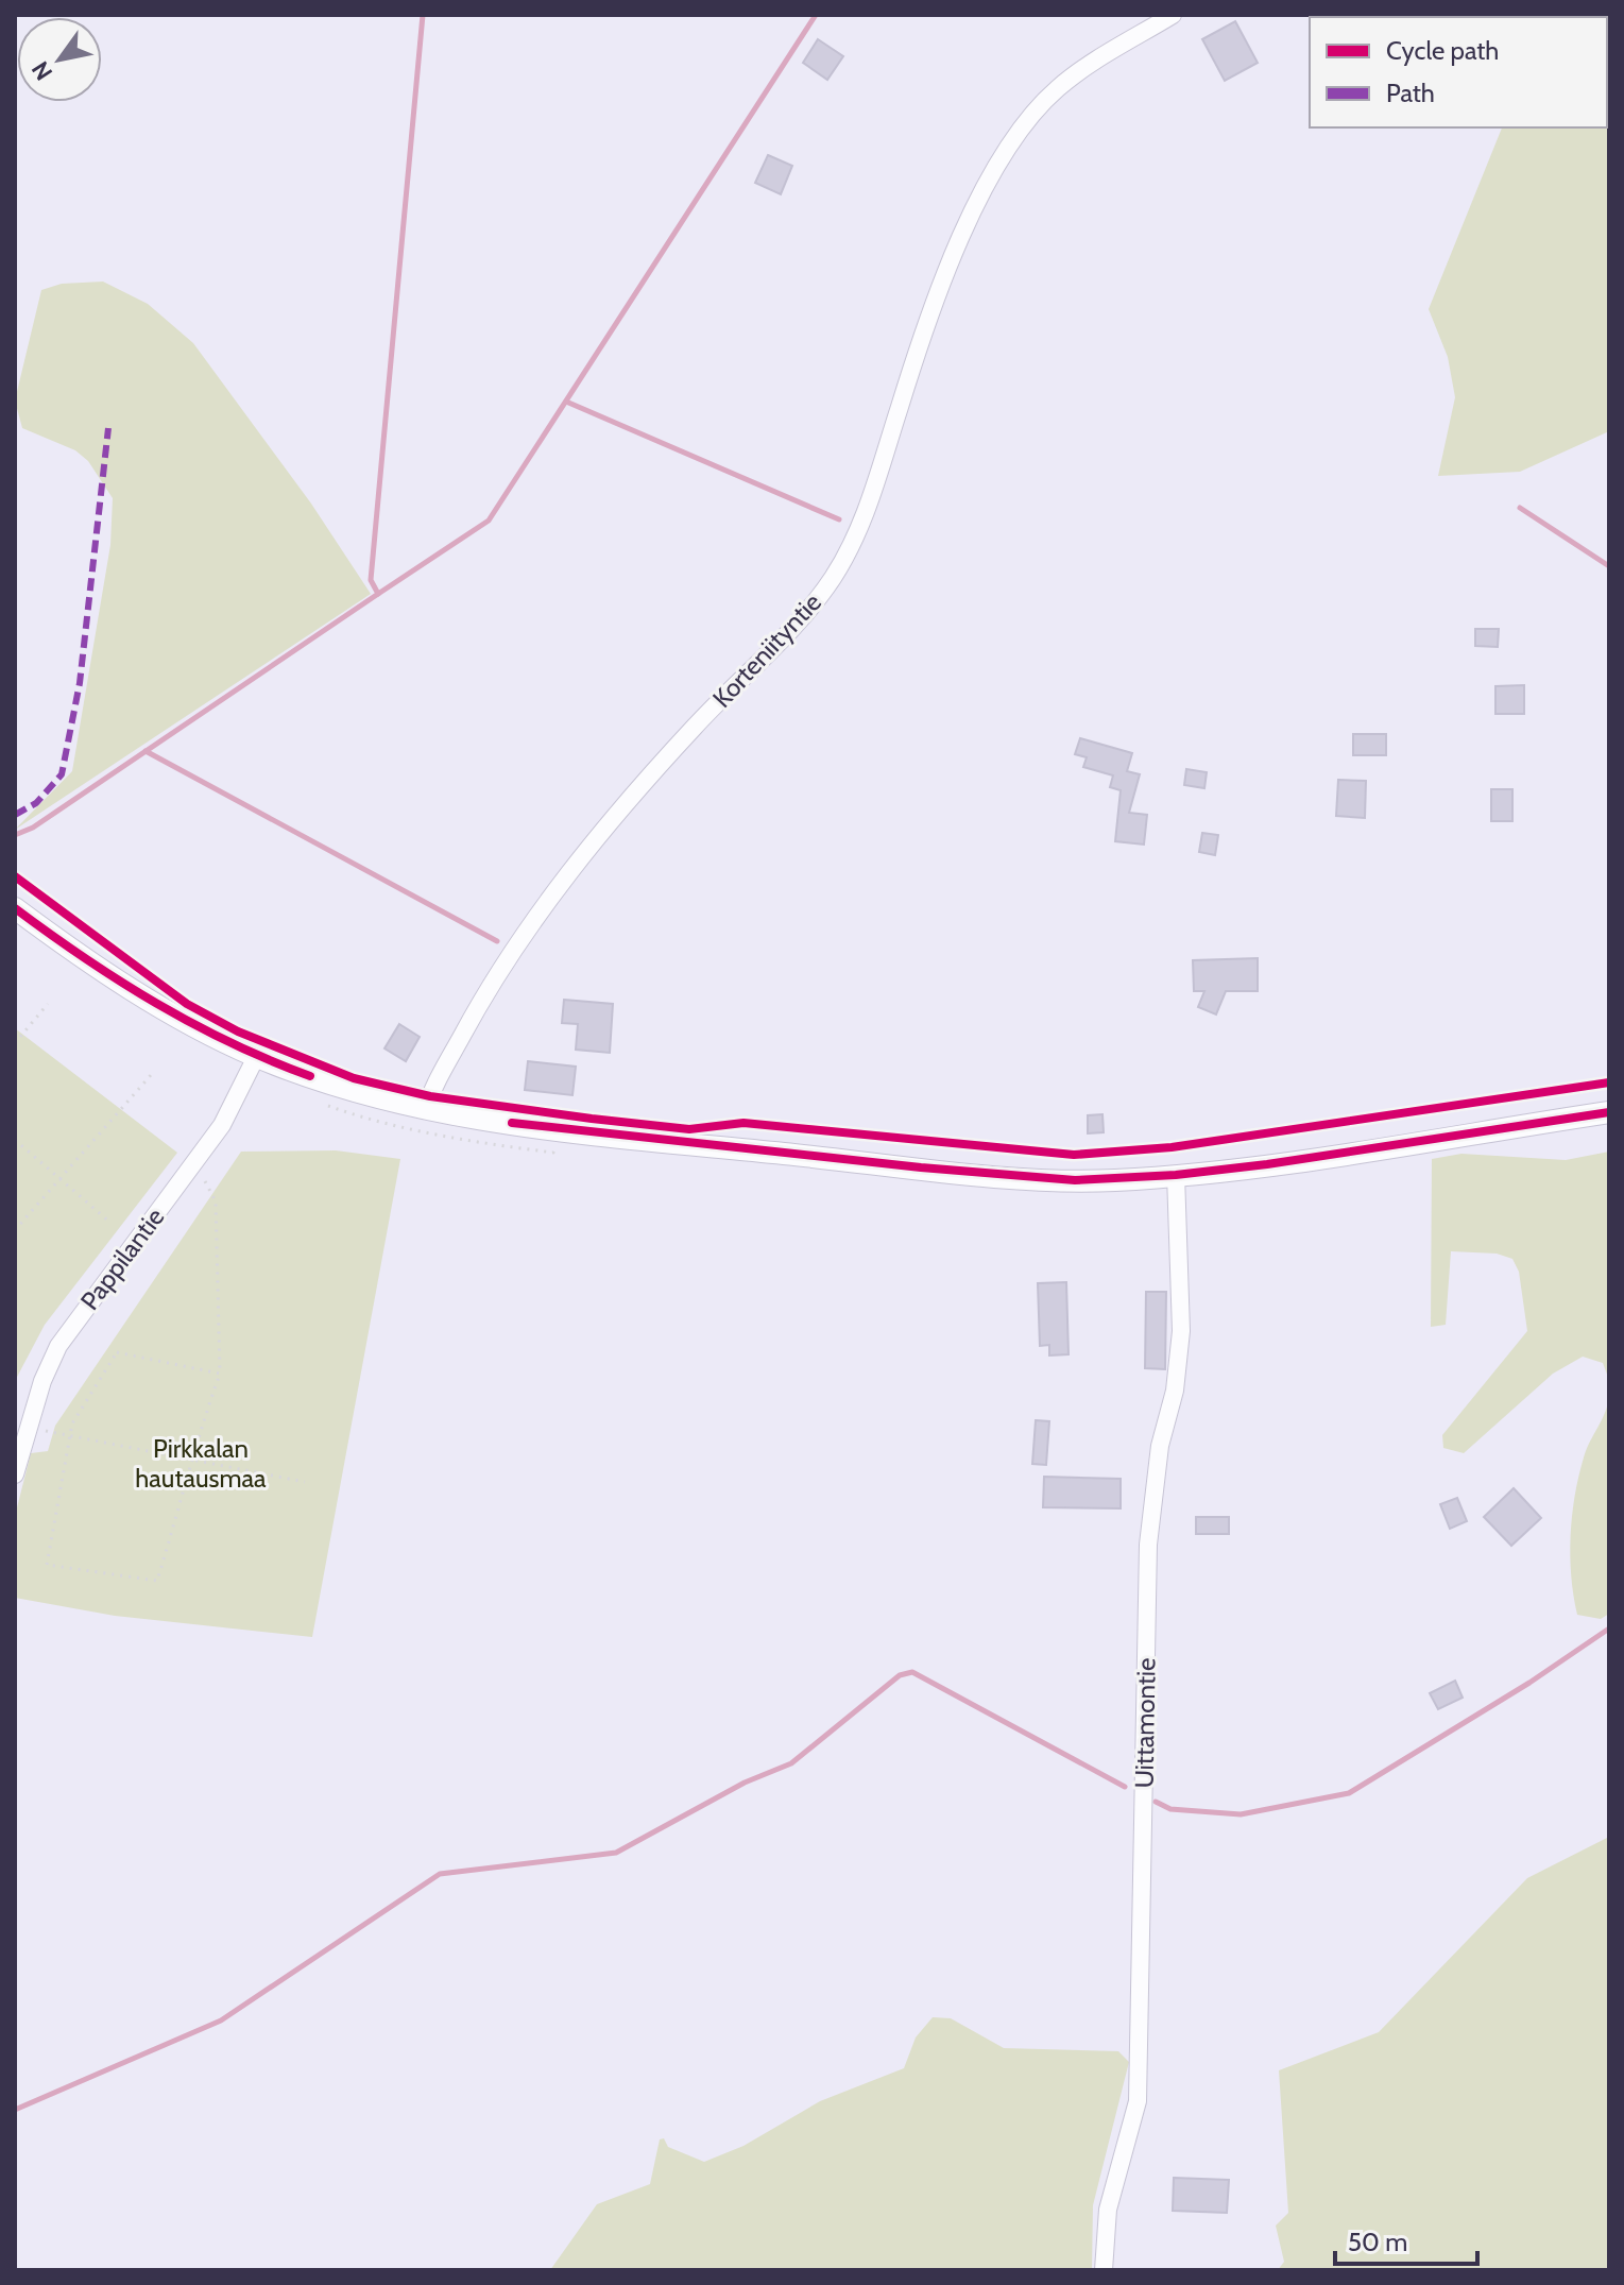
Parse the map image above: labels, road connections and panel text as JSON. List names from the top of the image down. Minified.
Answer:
{"streets":{"street":["Korteniityntie","Pappilantie","Uittamontie"]},"parks":["Pirkkalan hautausmaa"],"legend":["Cycle path","Path"],"scale_bar":"50 m","north":"bottom left"}
